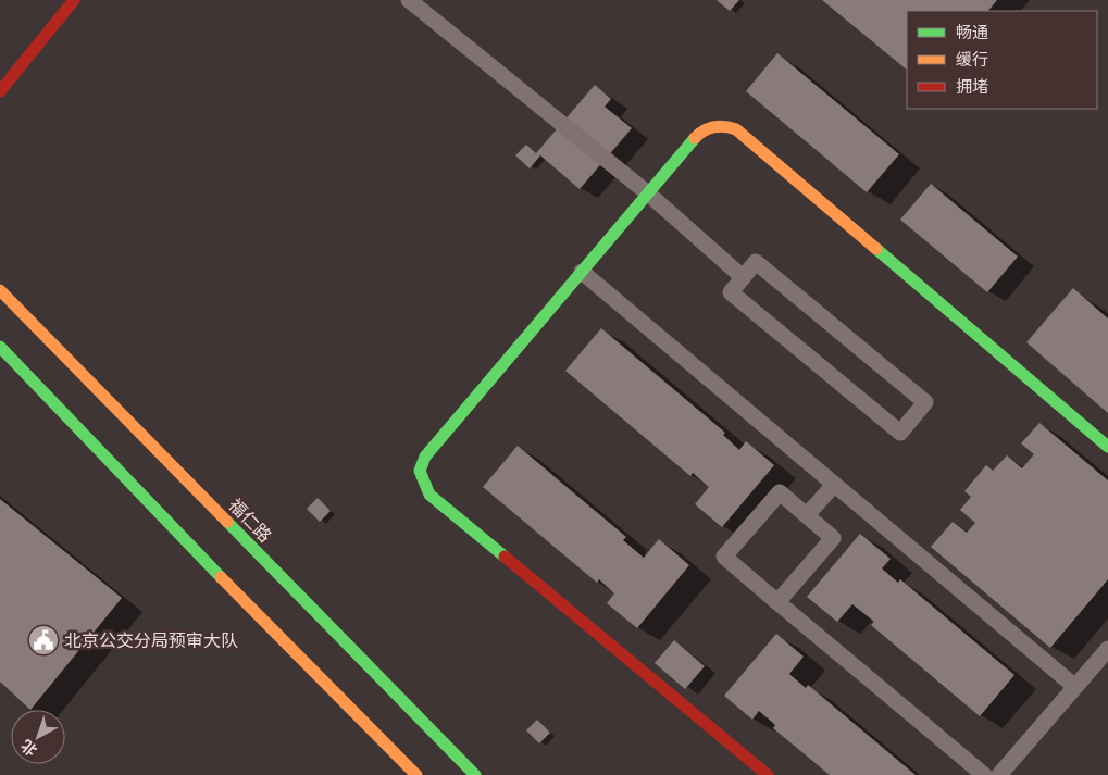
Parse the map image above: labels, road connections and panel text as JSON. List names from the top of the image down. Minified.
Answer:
{"streets":{"street":["福仁路"]},"places":{"public building":["北京公交分局预审大队"]},"legend":["畅通","缓行","拥堵"],"north":"bottom left"}
